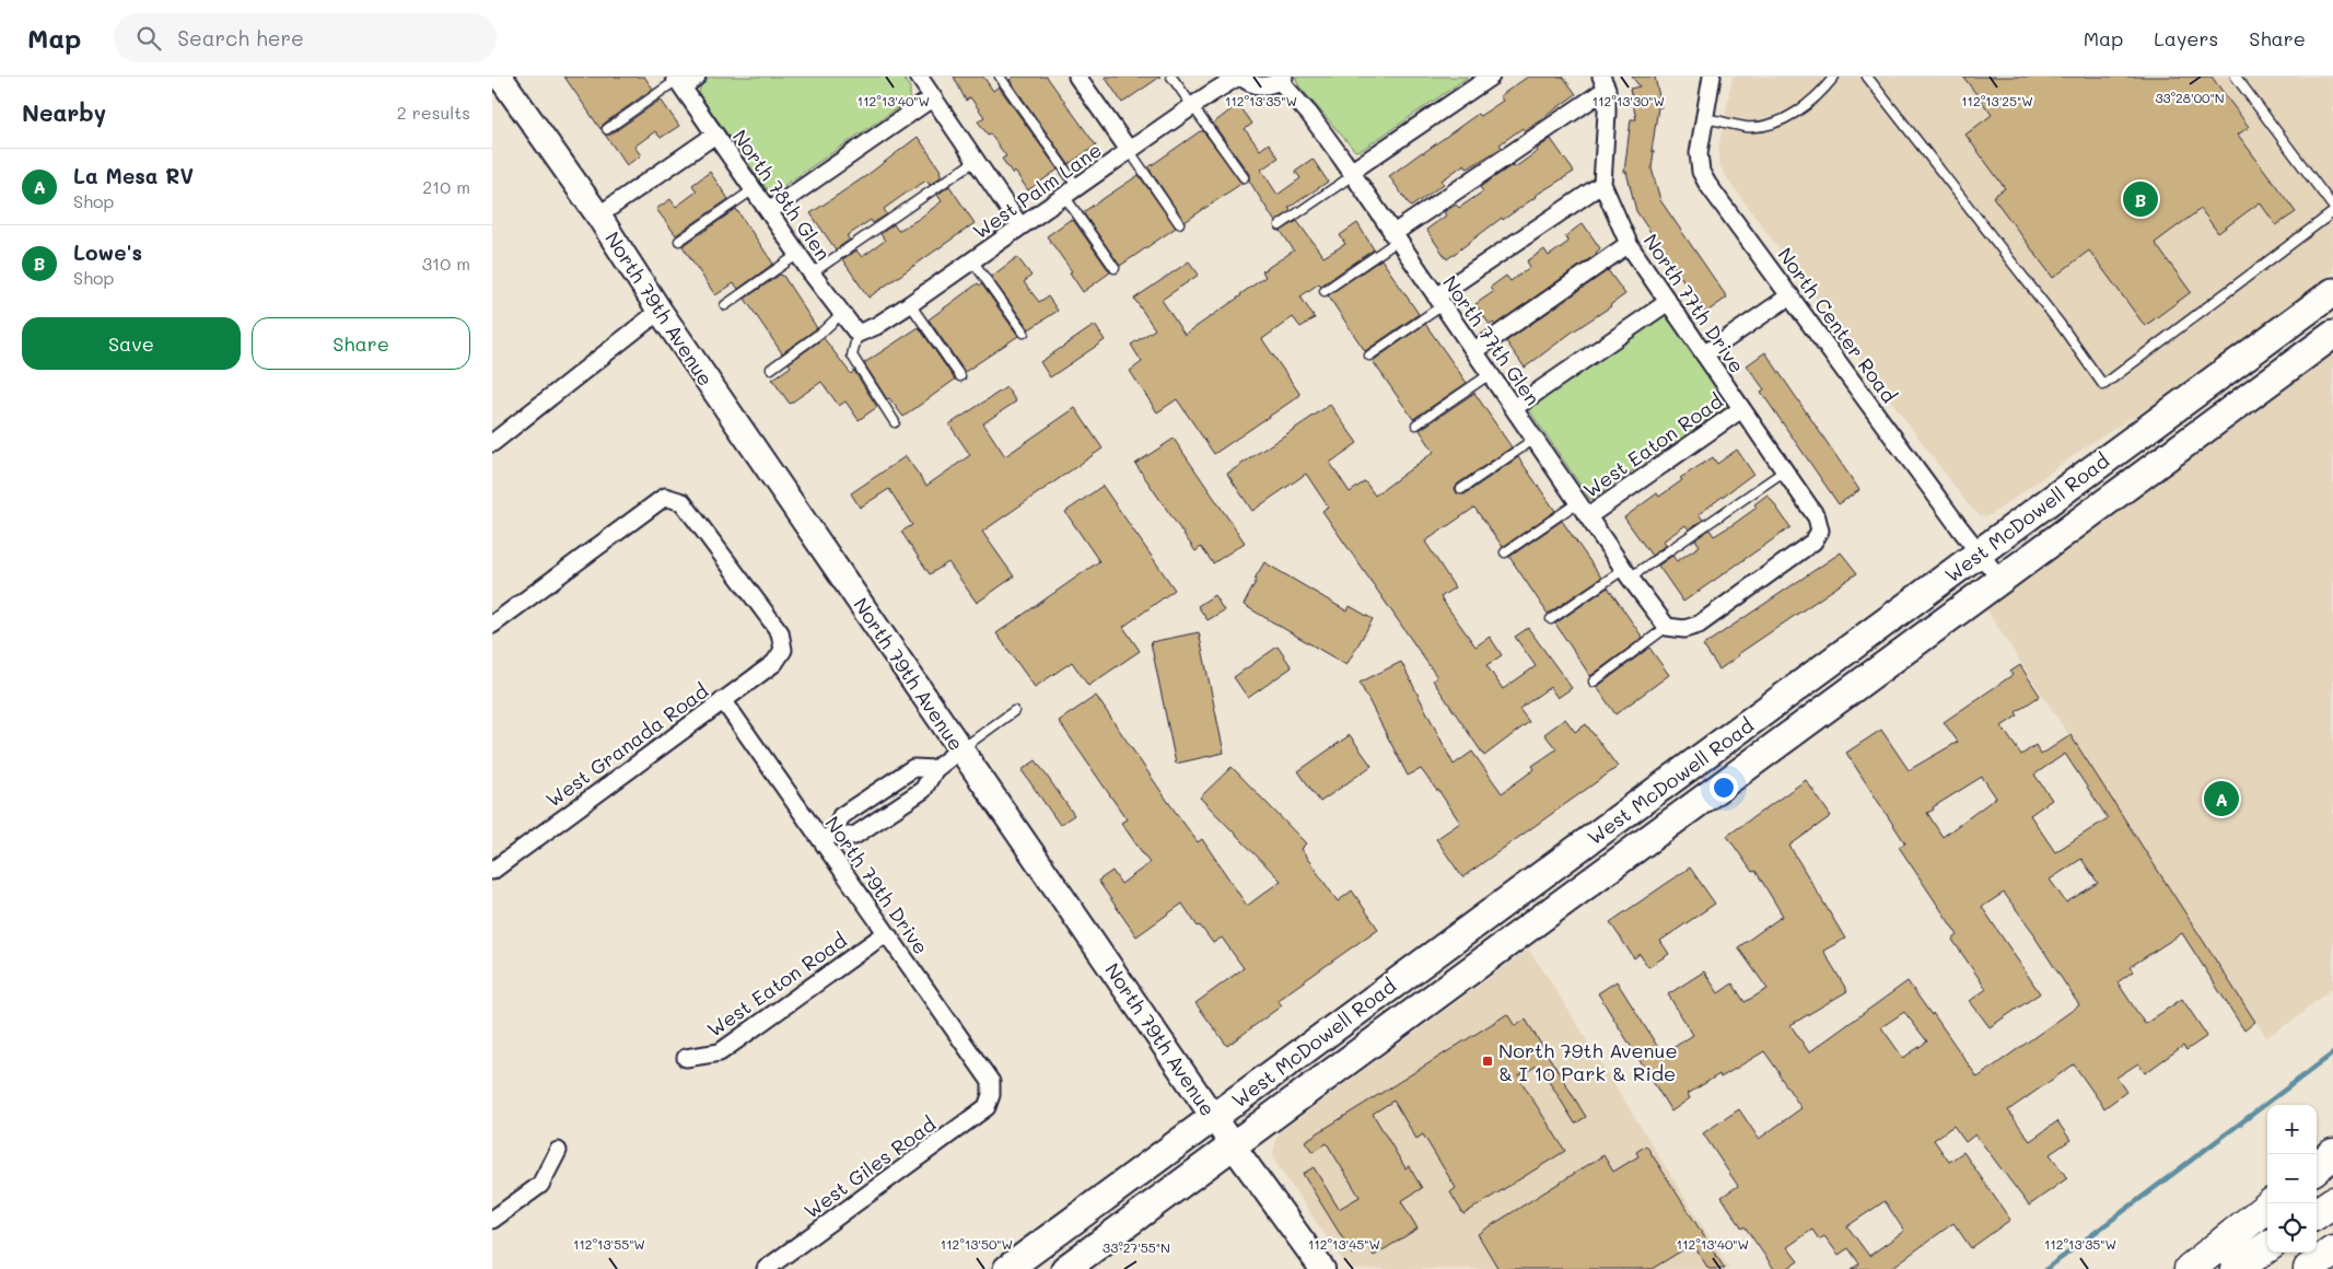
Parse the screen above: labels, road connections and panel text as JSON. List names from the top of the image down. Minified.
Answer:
{"streets":{"main road":["West McDowell Road"],"street":["West Palm Lane","North 78th Glen","North 77th Drive","North 79th Avenue","North Center Road","North 77th Glen","West Eaton Road","West Granada Road","North 79th Drive","West Giles Road"]},"crossings":[["West Palm Lane","North 78th Glen"],["North 77th Drive","North 77th Glen"],["North 77th Drive","West Eaton Road"],["North 79th Avenue","West McDowell Road"],["North Center Road","West McDowell Road"],["North 77th Glen","West Eaton Road"],["West Eaton Road","North 79th Drive"],["West Granada Road","North 79th Drive"],["North 79th Drive","West Giles Road"]],"places":{"transit":["North 79th Avenue & I 10 Park & Ride"]},"page":{"header":"Map","search":"Search here","nav":["Map","Layers","Share"],"heading":["Nearby","2 results"],"list":[{"mark":"A","name":"La Mesa RV","note":"Shop","value":"210 m"},{"mark":"B","name":"Lowe's","note":"Shop","value":"310 m"}],"pins":["B","A"],"buttons":["Save","Share"],"map_buttons":["+","−"]},"coordinates":["33°28'00\"N","112°13'35\"W","112°13'25\"W","112°13'40\"W","112°13'30\"W","112°13'55\"W","112°13'50\"W","112°13'45\"W","33°27'55\"N"]}
